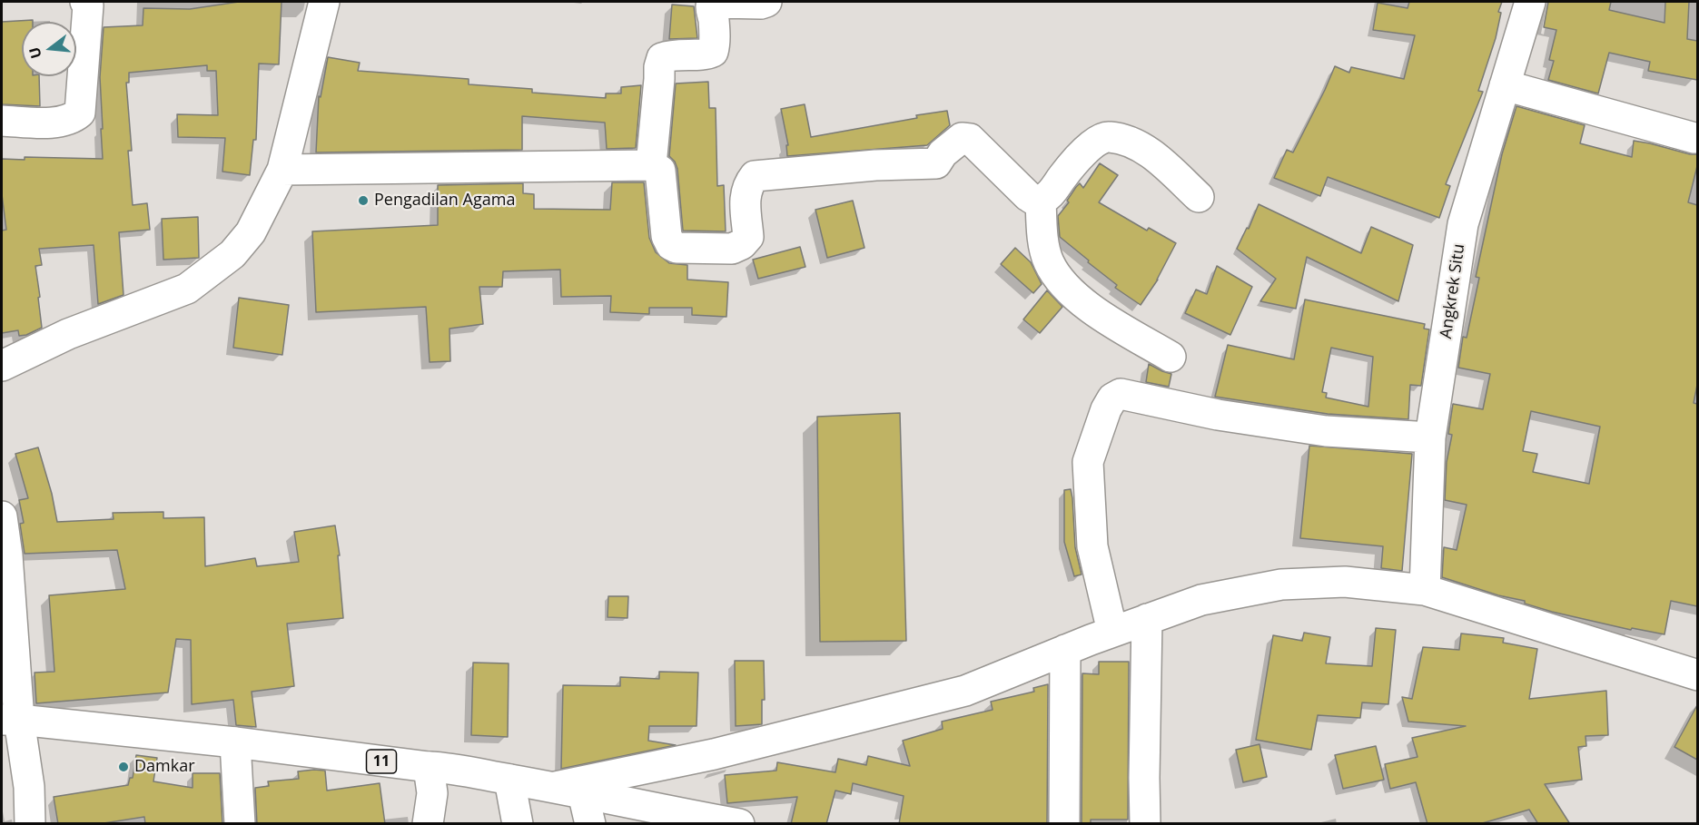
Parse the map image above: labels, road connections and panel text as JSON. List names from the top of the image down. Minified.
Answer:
{"streets":{"main road":["Angkrek Situ","11"]},"places":["Pengadilan Agama","Damkar"],"north":"left"}
